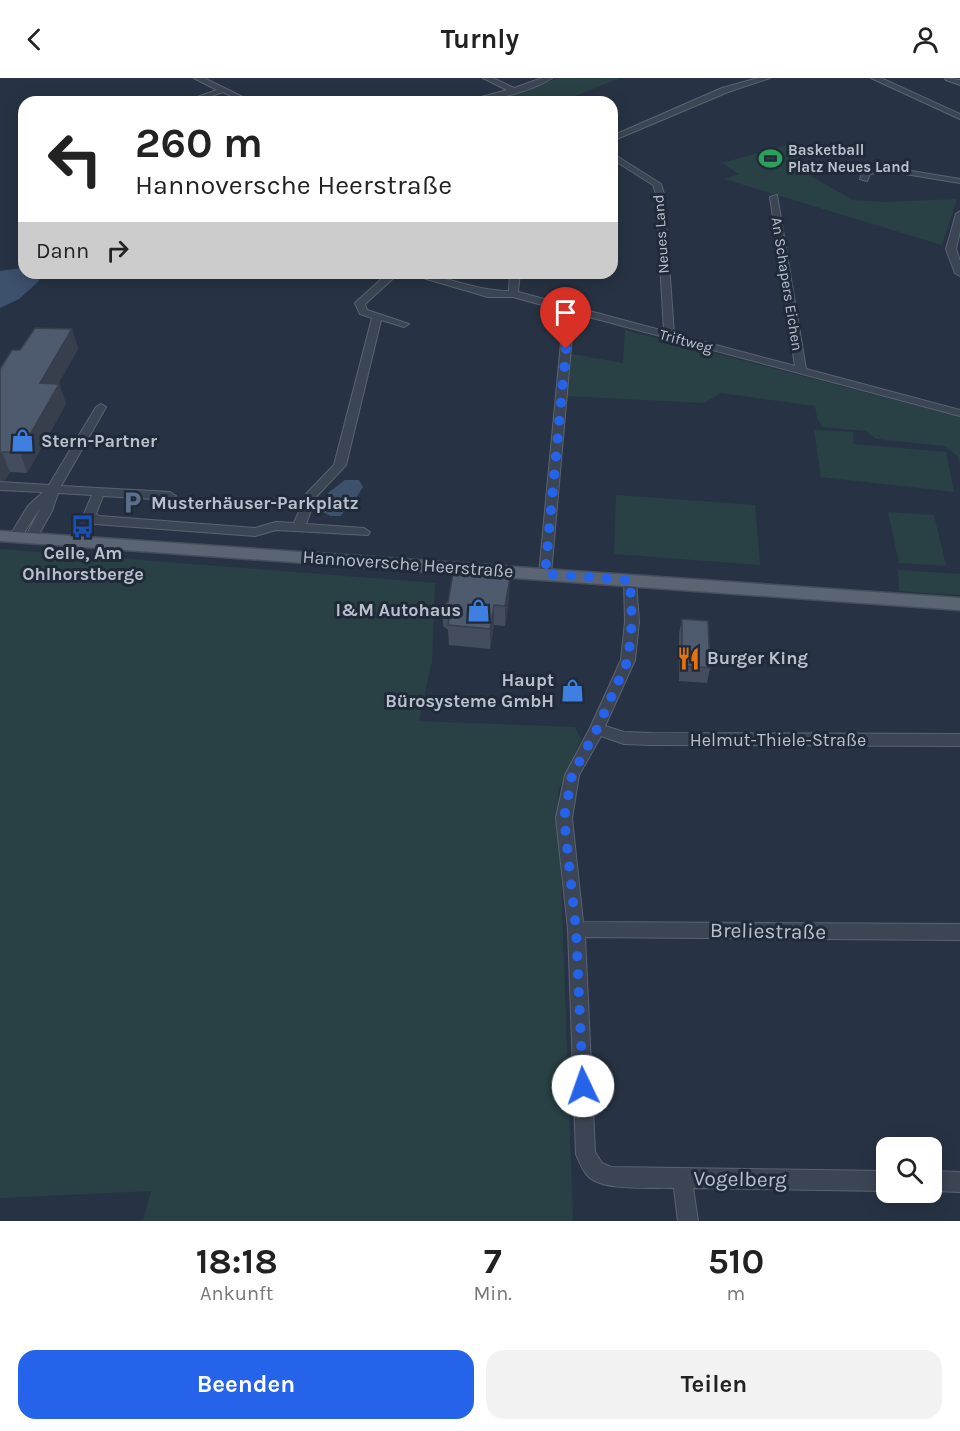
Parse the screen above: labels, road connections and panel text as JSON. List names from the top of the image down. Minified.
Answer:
{"streets":{"main road":["Hannoversche Heerstraße"],"street":["Neues Land","An Schapers Eichen","Triftweg","Helmut-Thiele-Straße","Breliestraße","Vogelberg"]},"crossings":[["Neues Land","Triftweg"],["An Schapers Eichen","Triftweg"],["Breliestraße","Vogelberg"]],"places":{"sports":["Basketball Platz Neues Land"],"shop":["Stern-Partner","I&M Autohaus","Haupt Bürosysteme GmbH"],"parking":["Musterhäuser-Parkplatz"],"bus stop":["Celle, Am Ohlhorstberge"],"restaurant":["Burger King"]},"page":{"header":"Turnly","turn":["260 m","Hannoversche Heerstraße"],"then":"Dann","eta":["18:18","Ankunft","7","Min.","510","m"],"buttons":["Beenden","Teilen"]}}
